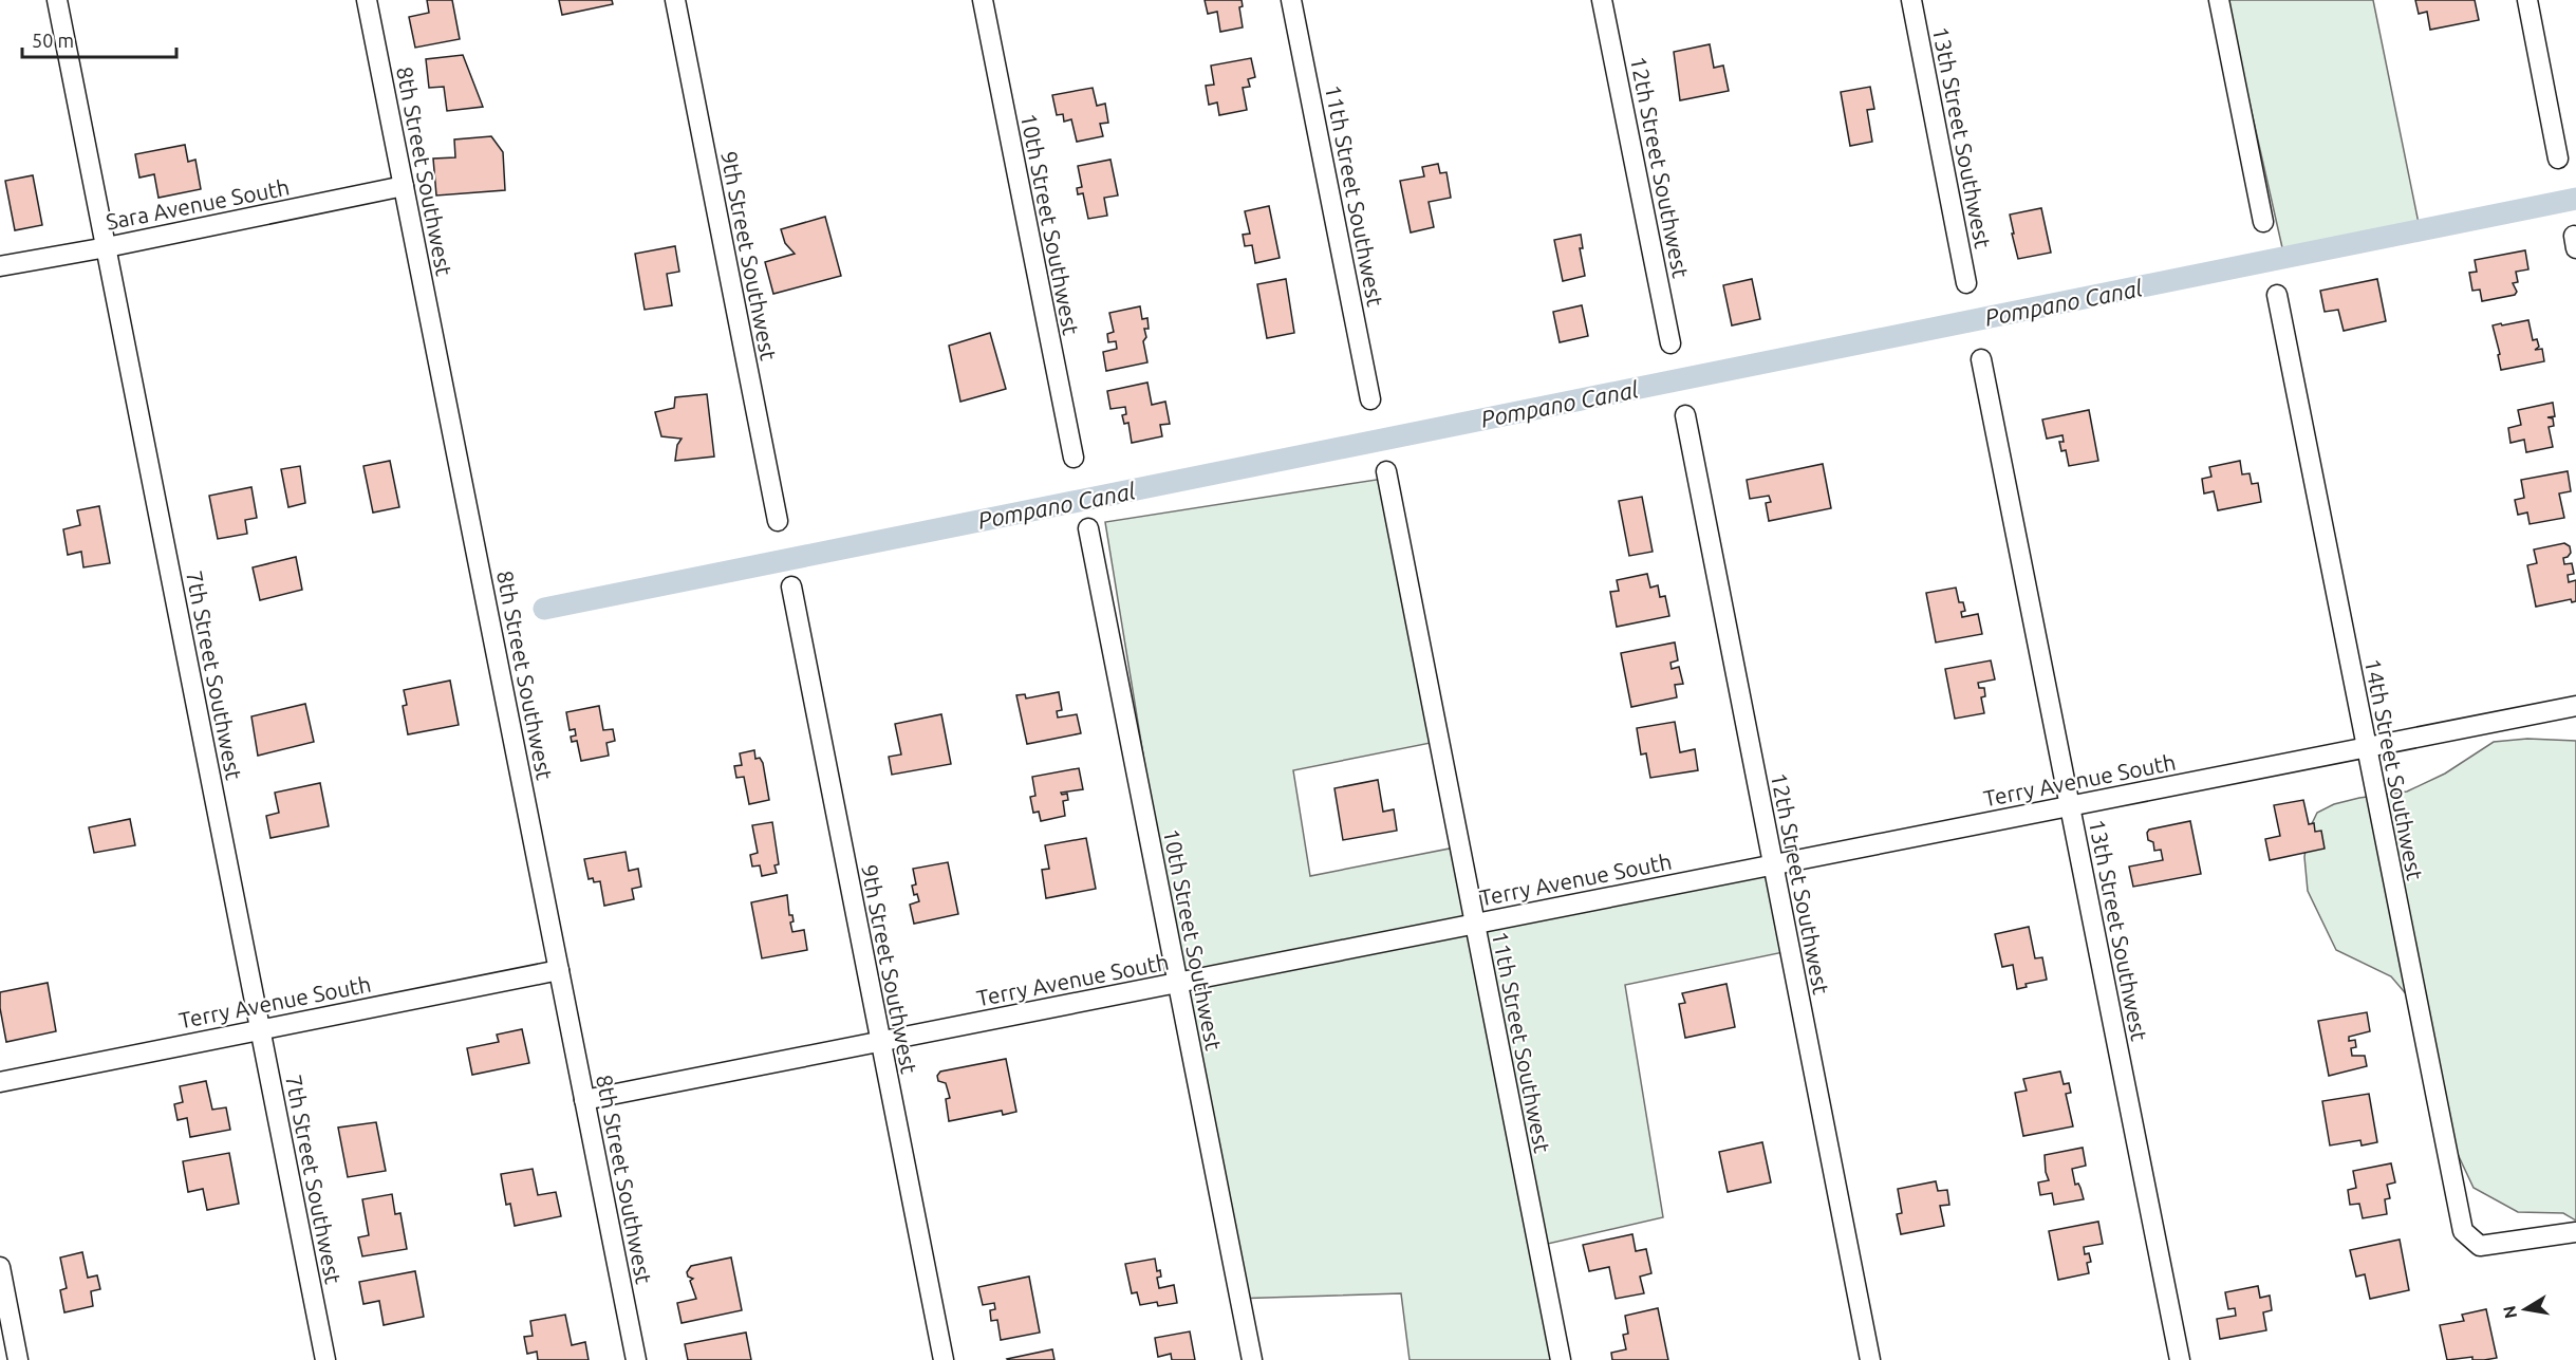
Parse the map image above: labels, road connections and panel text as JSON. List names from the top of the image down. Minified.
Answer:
{"streets":{"street":["13th Street Southwest","12th Street Southwest","8th Street Southwest","11th Street Southwest","Sara Avenue South","10th Street Southwest","9th Street Southwest","7th Street Southwest","14th Street Southwest","Terry Avenue South"]},"crossings":[["13th Street Southwest","Terry Avenue South"],["12th Street Southwest","Terry Avenue South"],["8th Street Southwest","Sara Avenue South"],["8th Street Southwest","Terry Avenue South"],["11th Street Southwest","Terry Avenue South"],["Sara Avenue South","7th Street Southwest"],["10th Street Southwest","Terry Avenue South"],["9th Street Southwest","Terry Avenue South"],["7th Street Southwest","Terry Avenue South"],["14th Street Southwest","Terry Avenue South"]],"water":["Pompano Canal"],"scale_bar":"50 m","north":"left"}
